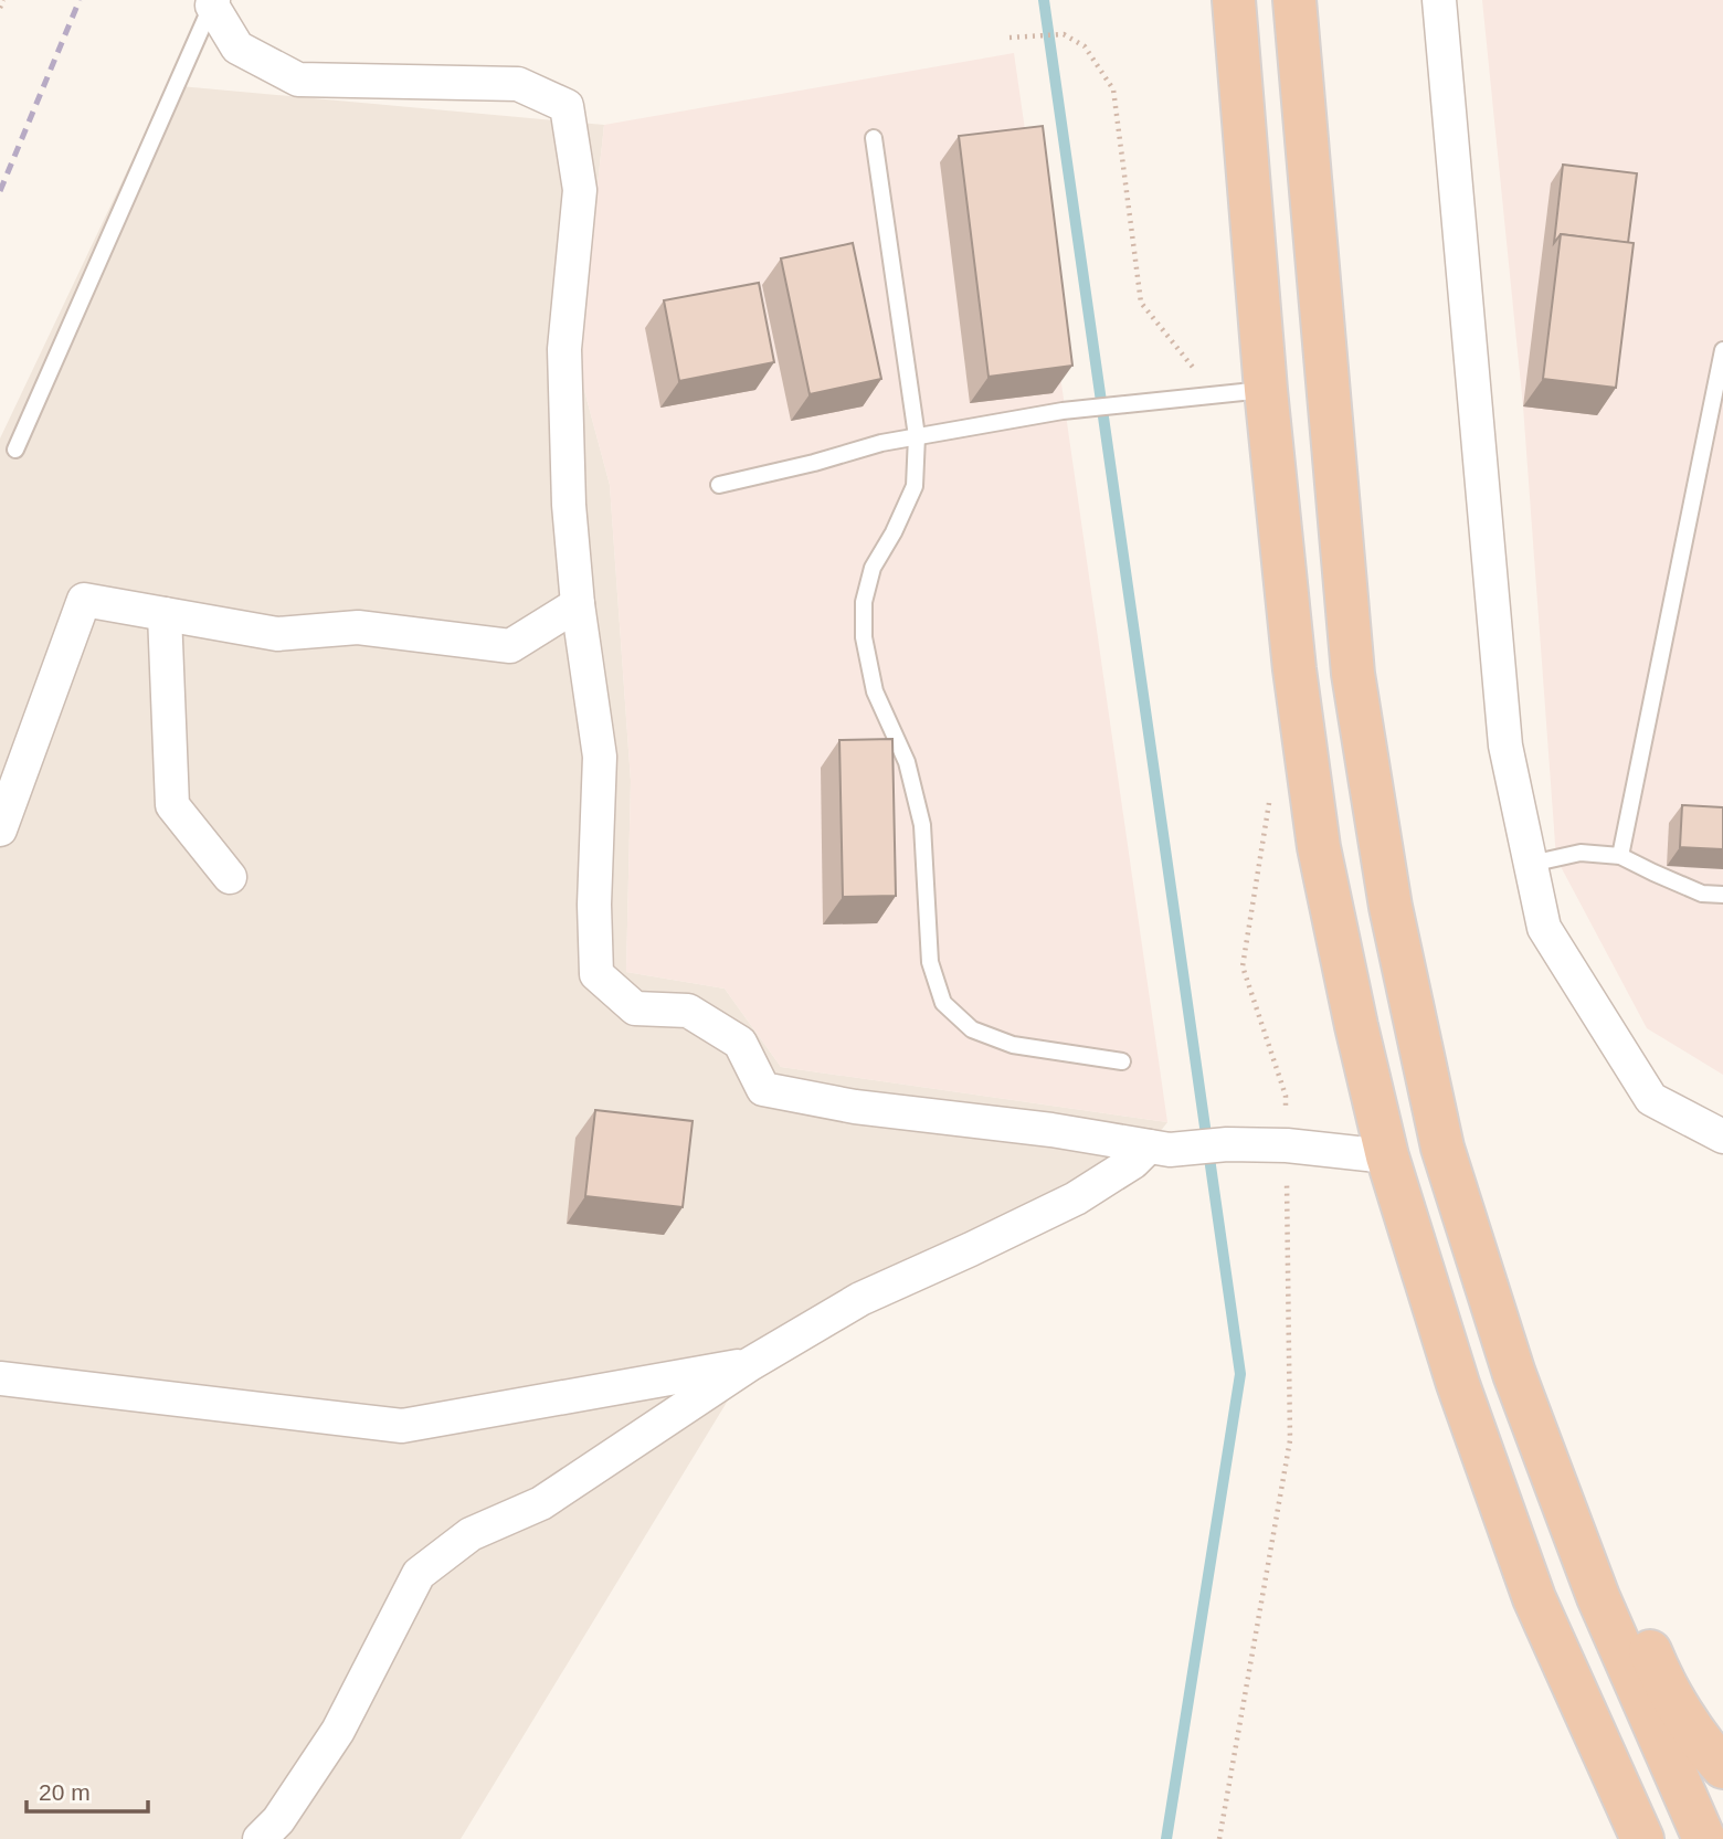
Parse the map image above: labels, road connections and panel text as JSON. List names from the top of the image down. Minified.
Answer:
{"scale_bar":"20 m"}
